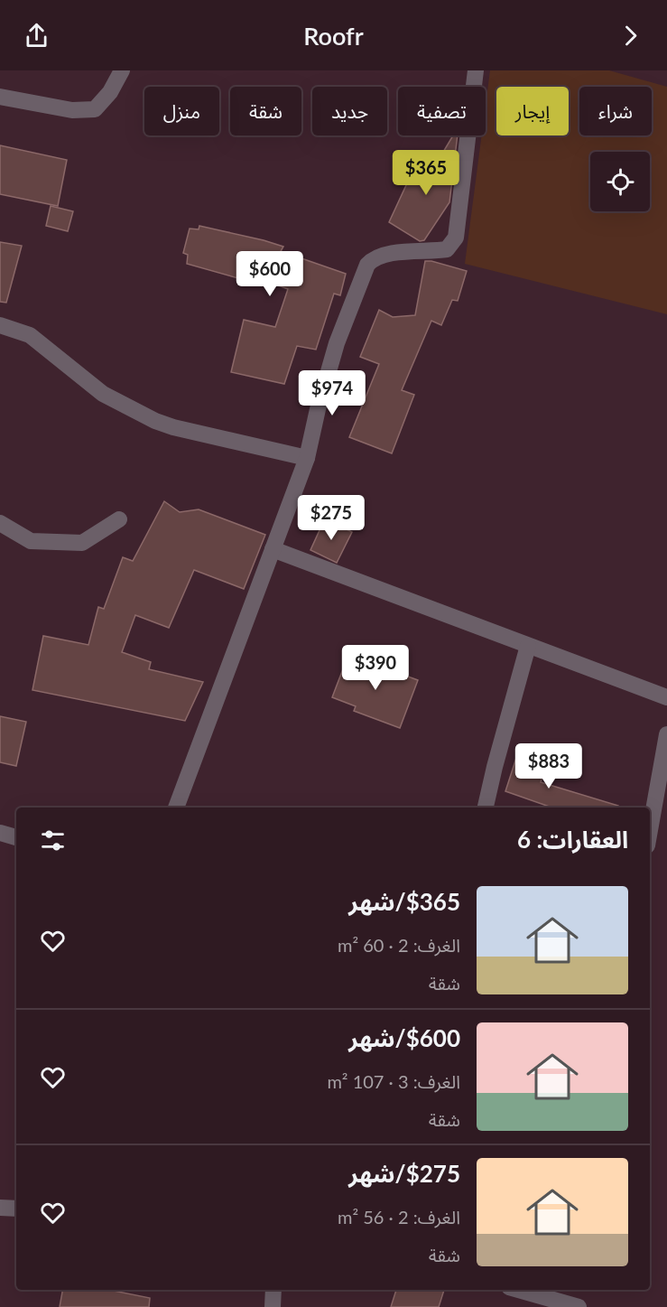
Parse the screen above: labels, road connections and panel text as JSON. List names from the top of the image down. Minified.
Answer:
{"page":{"header":"Roofr","chip":["شراء","إيجار","تصفية","جديد","شقة","منزل"],"price":["$365","$600","$974","$275","$390","$883"],"heading":"العقارات: 6","list":[{"name":"$365/شهر","note":"الغرف: 2 · 60 m² · شقة"},{"name":"$600/شهر","note":"الغرف: 3 · 107 m² · شقة"},{"name":"$275/شهر","note":"الغرف: 2 · 56 m² · شقة"}]}}
